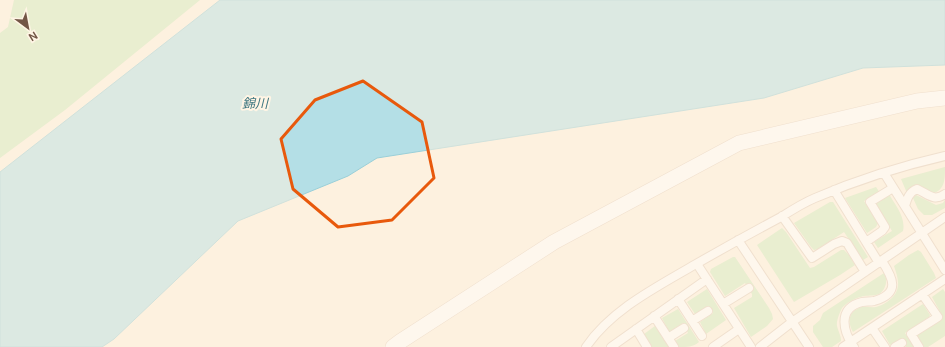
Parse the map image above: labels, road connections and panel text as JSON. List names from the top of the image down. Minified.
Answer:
{"water":["錦川"],"north":"bottom right"}
